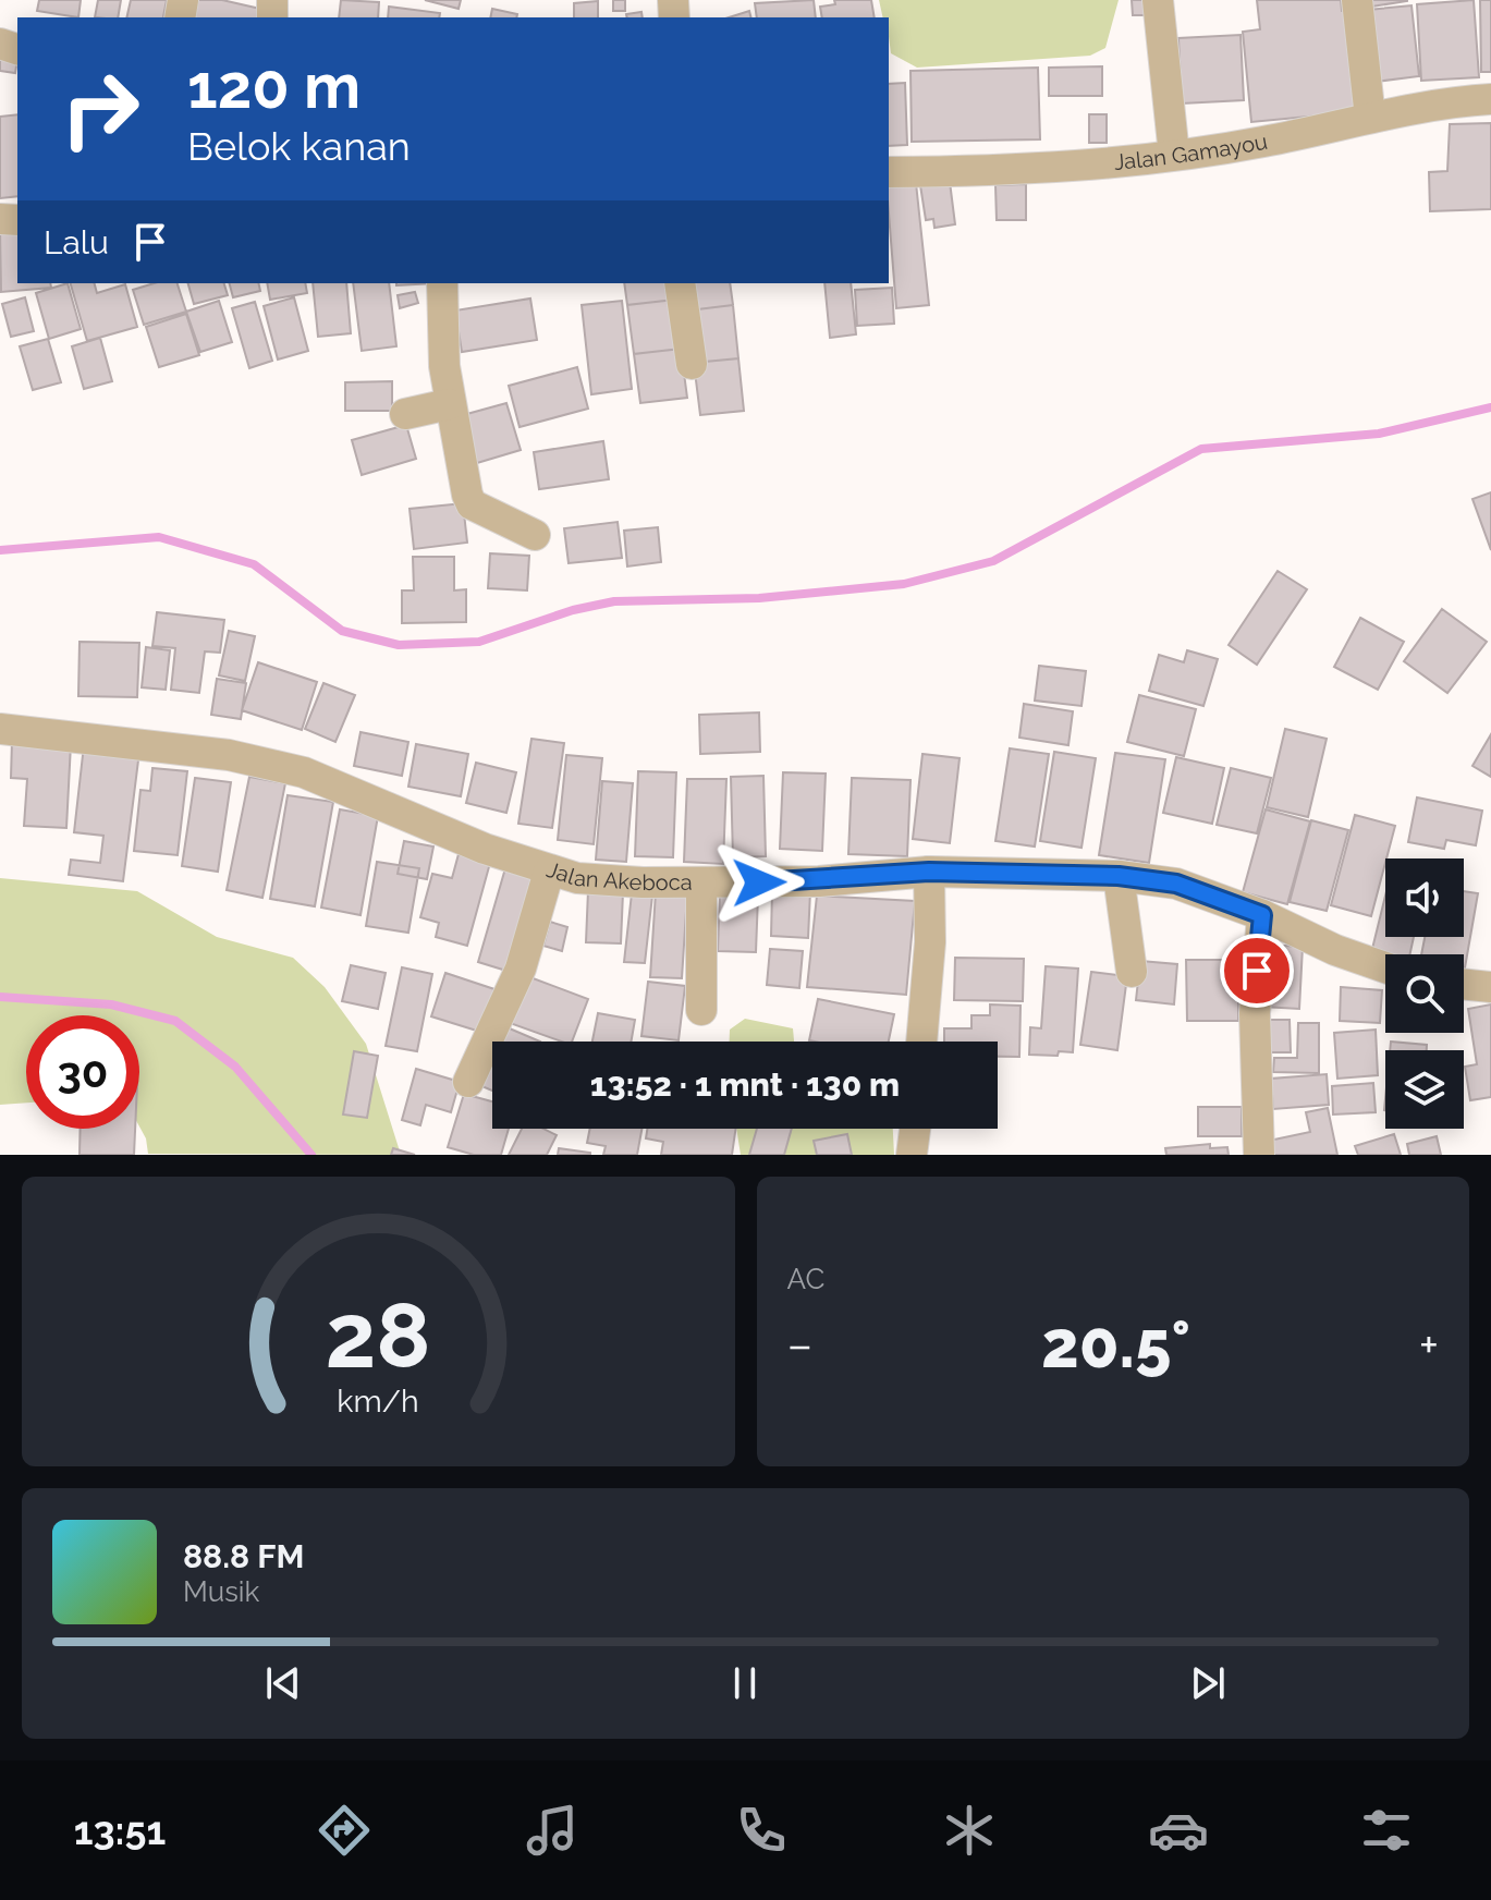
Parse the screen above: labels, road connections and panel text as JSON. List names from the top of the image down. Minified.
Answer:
{"streets":{"street":["Jalan Gamayou","Jalan Akeboca"]},"page":{"turn":["120 m","Belok kanan"],"then":"Lalu","limit":"30","trip":"13:52 · 1 mnt · 130 m","tile":"AC","heat":["−","20.5°","+"],"song":["88.8 FM","Musik"],"tabs":"13:51","gauge":["28","km/h"]}}
